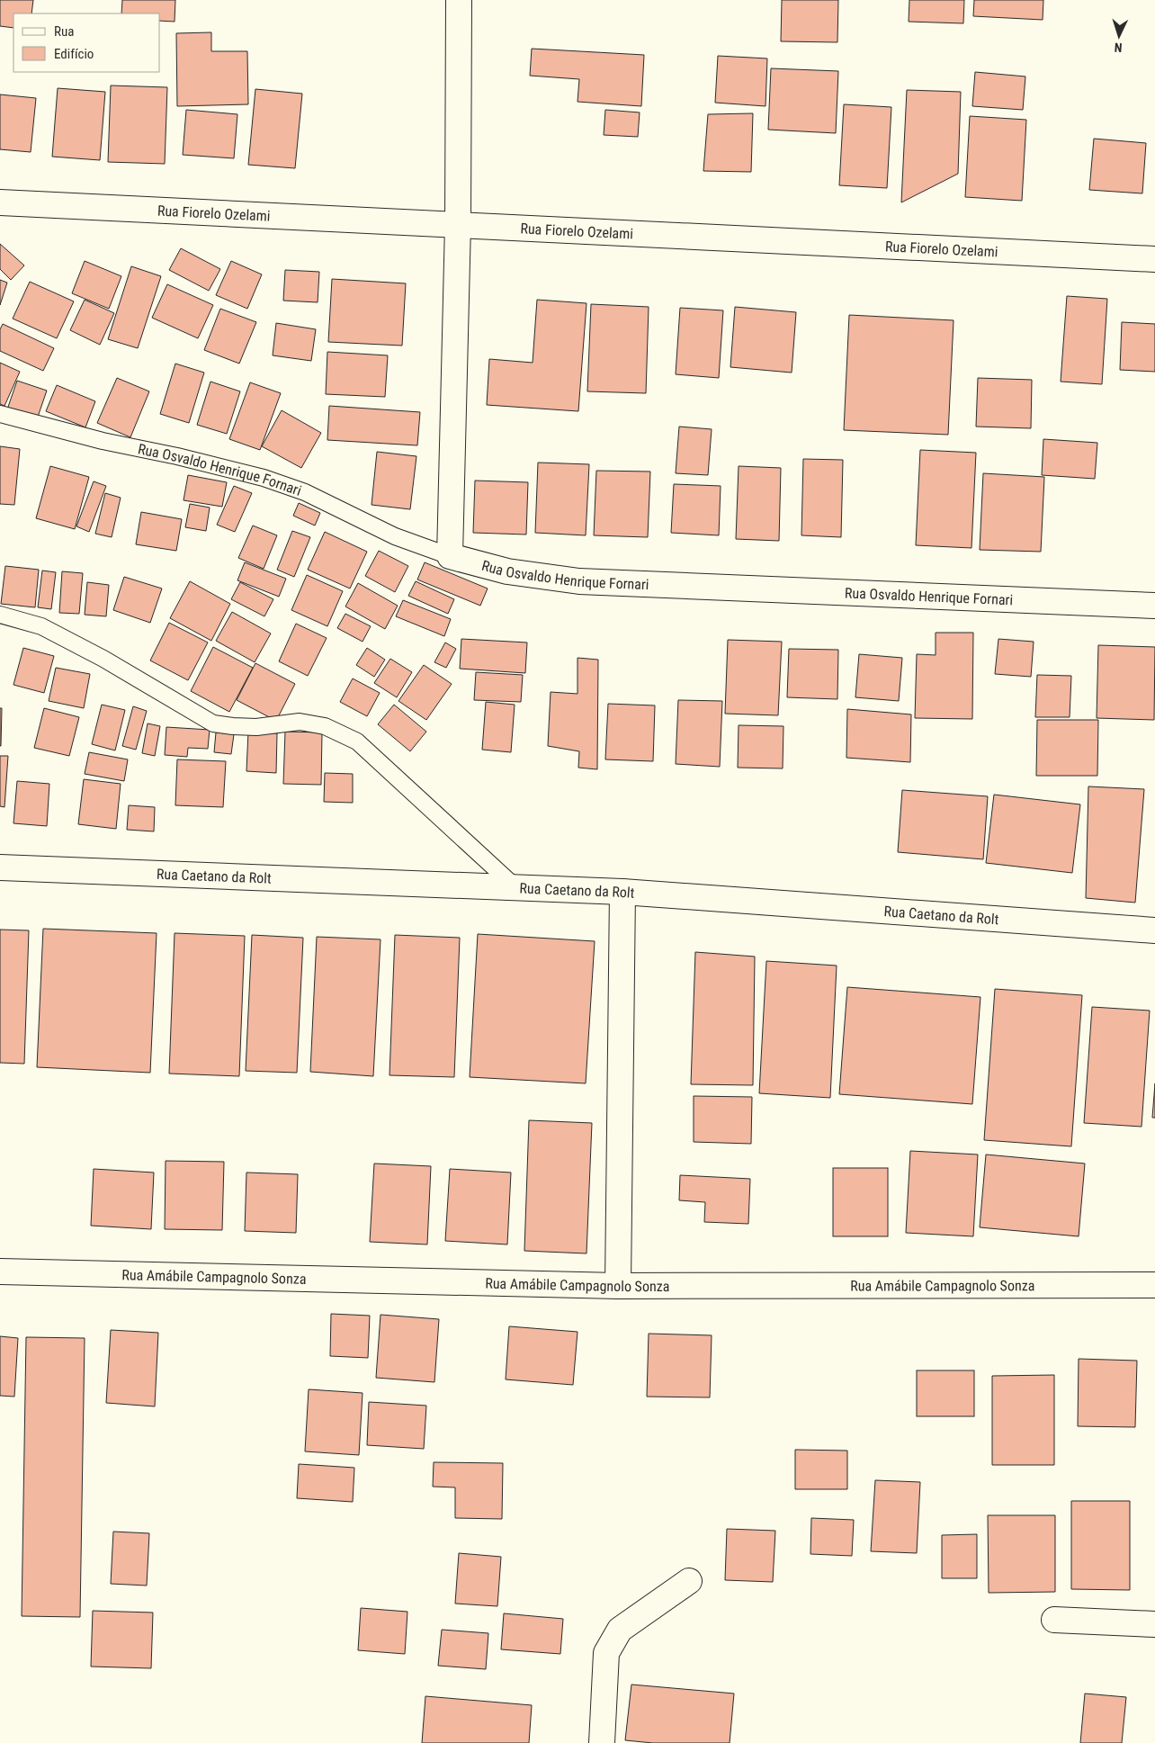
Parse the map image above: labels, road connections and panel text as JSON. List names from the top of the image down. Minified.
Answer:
{"streets":{"street":["Rua Fiorelo Ozelami","Rua Osvaldo Henrique Fornari","Rua Caetano da Rolt","Rua Amábile Campagnolo Sonza"]},"legend":["Rua","Edifício"],"north":"bottom"}
